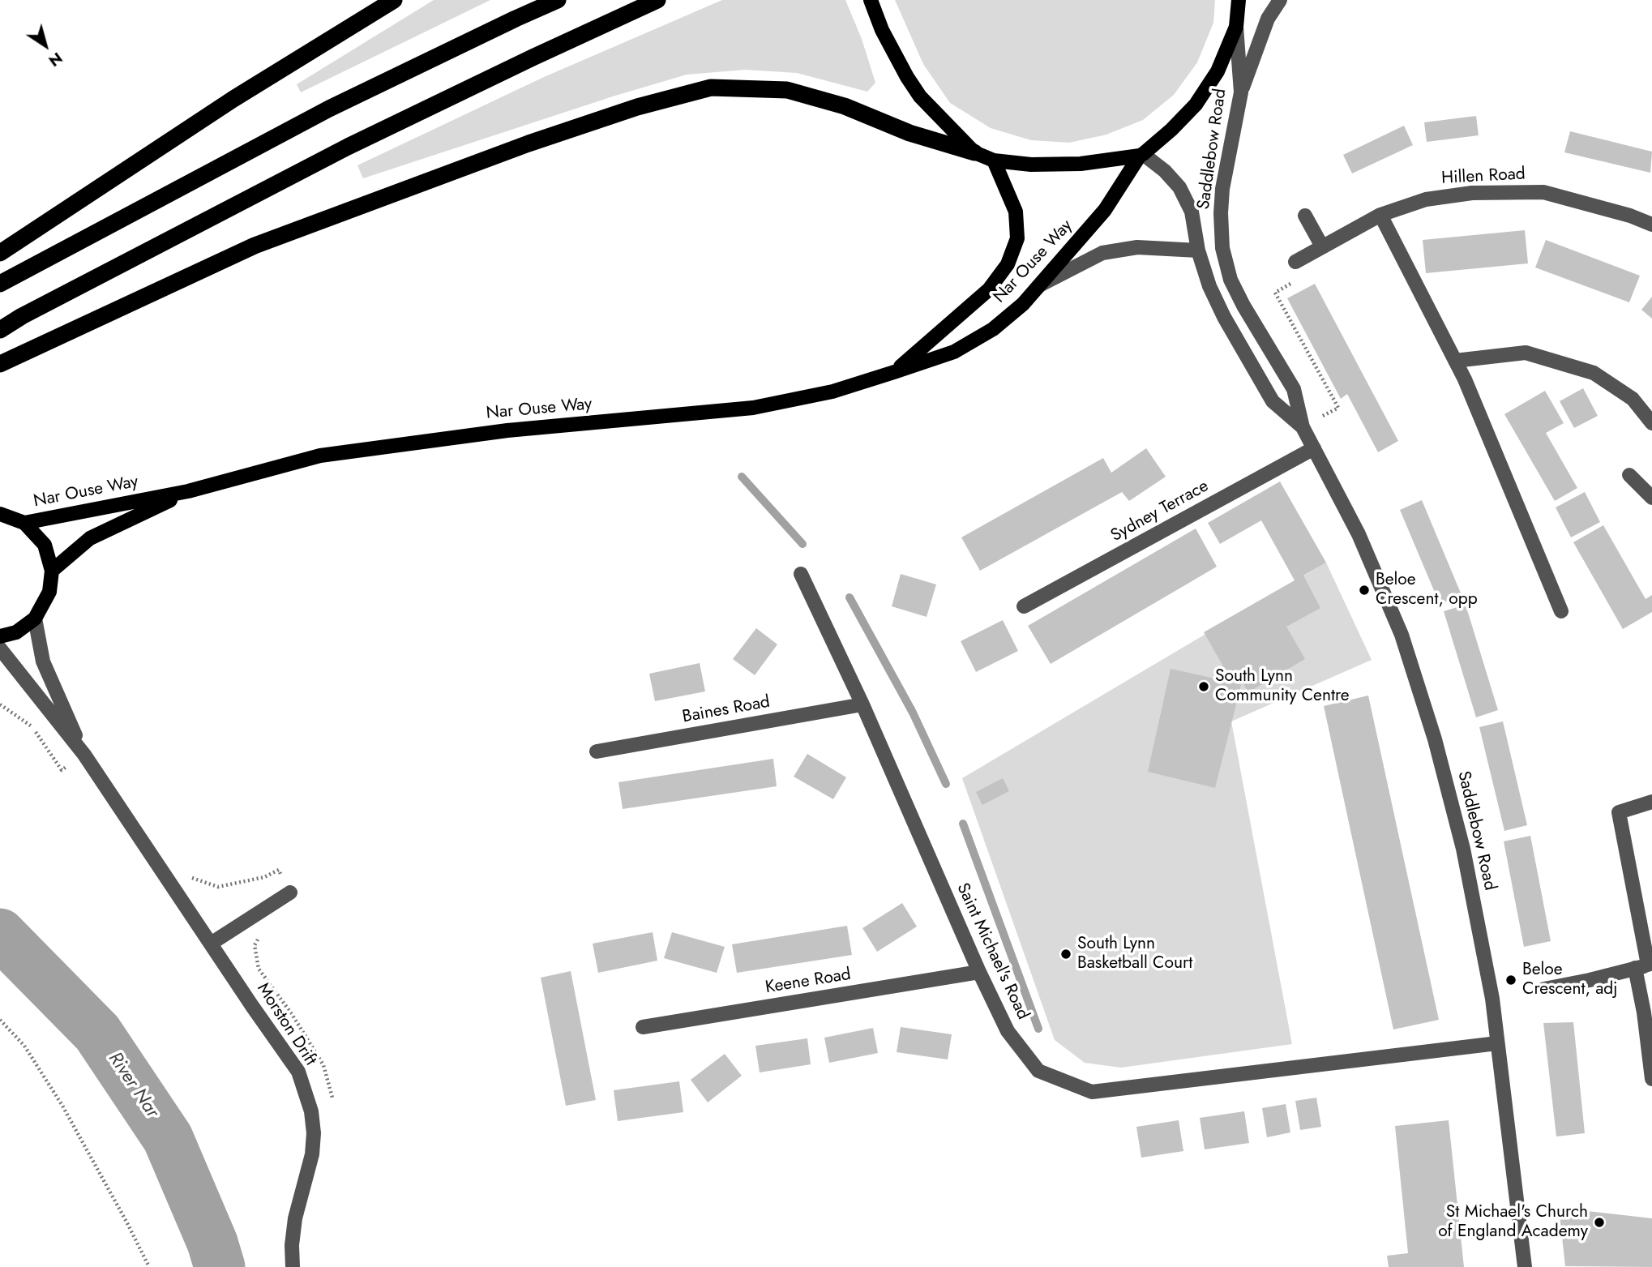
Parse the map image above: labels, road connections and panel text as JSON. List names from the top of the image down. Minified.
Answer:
{"streets":{"main road":["Nar Ouse Way"],"street":["Saddlebow Road","Hillen Road","Sydney Terrace","Baines Road","Saint Michael's Road","Keene Road","Morston Drift"]},"crossings":[["Saddlebow Road","Nar Ouse Way"],["Saddlebow Road","Sydney Terrace"],["Saddlebow Road","Saint Michael's Road"],["Baines Road","Saint Michael's Road"],["Saint Michael's Road","Keene Road"]],"water":["River Nar"],"places":["Beloe Crescent, opp","South Lynn Community Centre","South Lynn Basketball Court","Beloe Crescent, adj","St Michael's Church of England Academy"],"north":"bottom right"}
